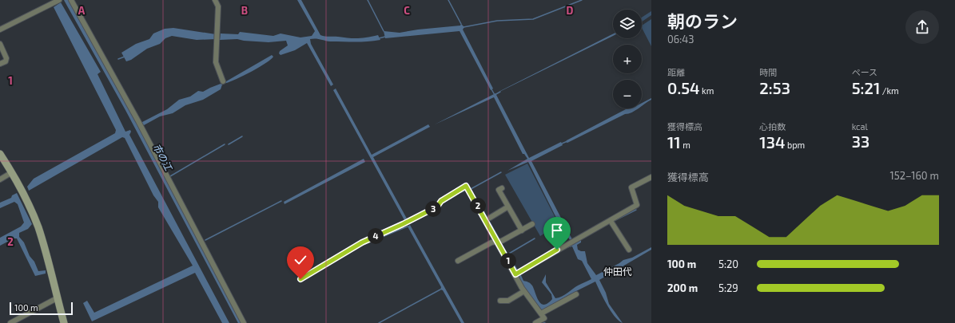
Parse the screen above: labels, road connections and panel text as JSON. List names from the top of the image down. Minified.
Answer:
{"districts":["仲田代"],"water":["市の江"],"scale_bar":"100 m","page":{"heading":["朝のラン","06:43"],"map_buttons":["+","−"],"stats":[["距離","0.54 km"],["時間","2:53"],["ペース","5:21 /km"],["獲得標高","11 m"],["心拍数","134 bpm"],["kcal","33"]],"chart":["獲得標高","152–160 m"],"pins":["2","3","4","1"],"list":[{"name":"100 m","note":"5:20"},{"name":"200 m","note":"5:29"}],"scale":"100 m"},"grid":{"columns":["A","B","C","D"],"rows":["1","2"]}}
